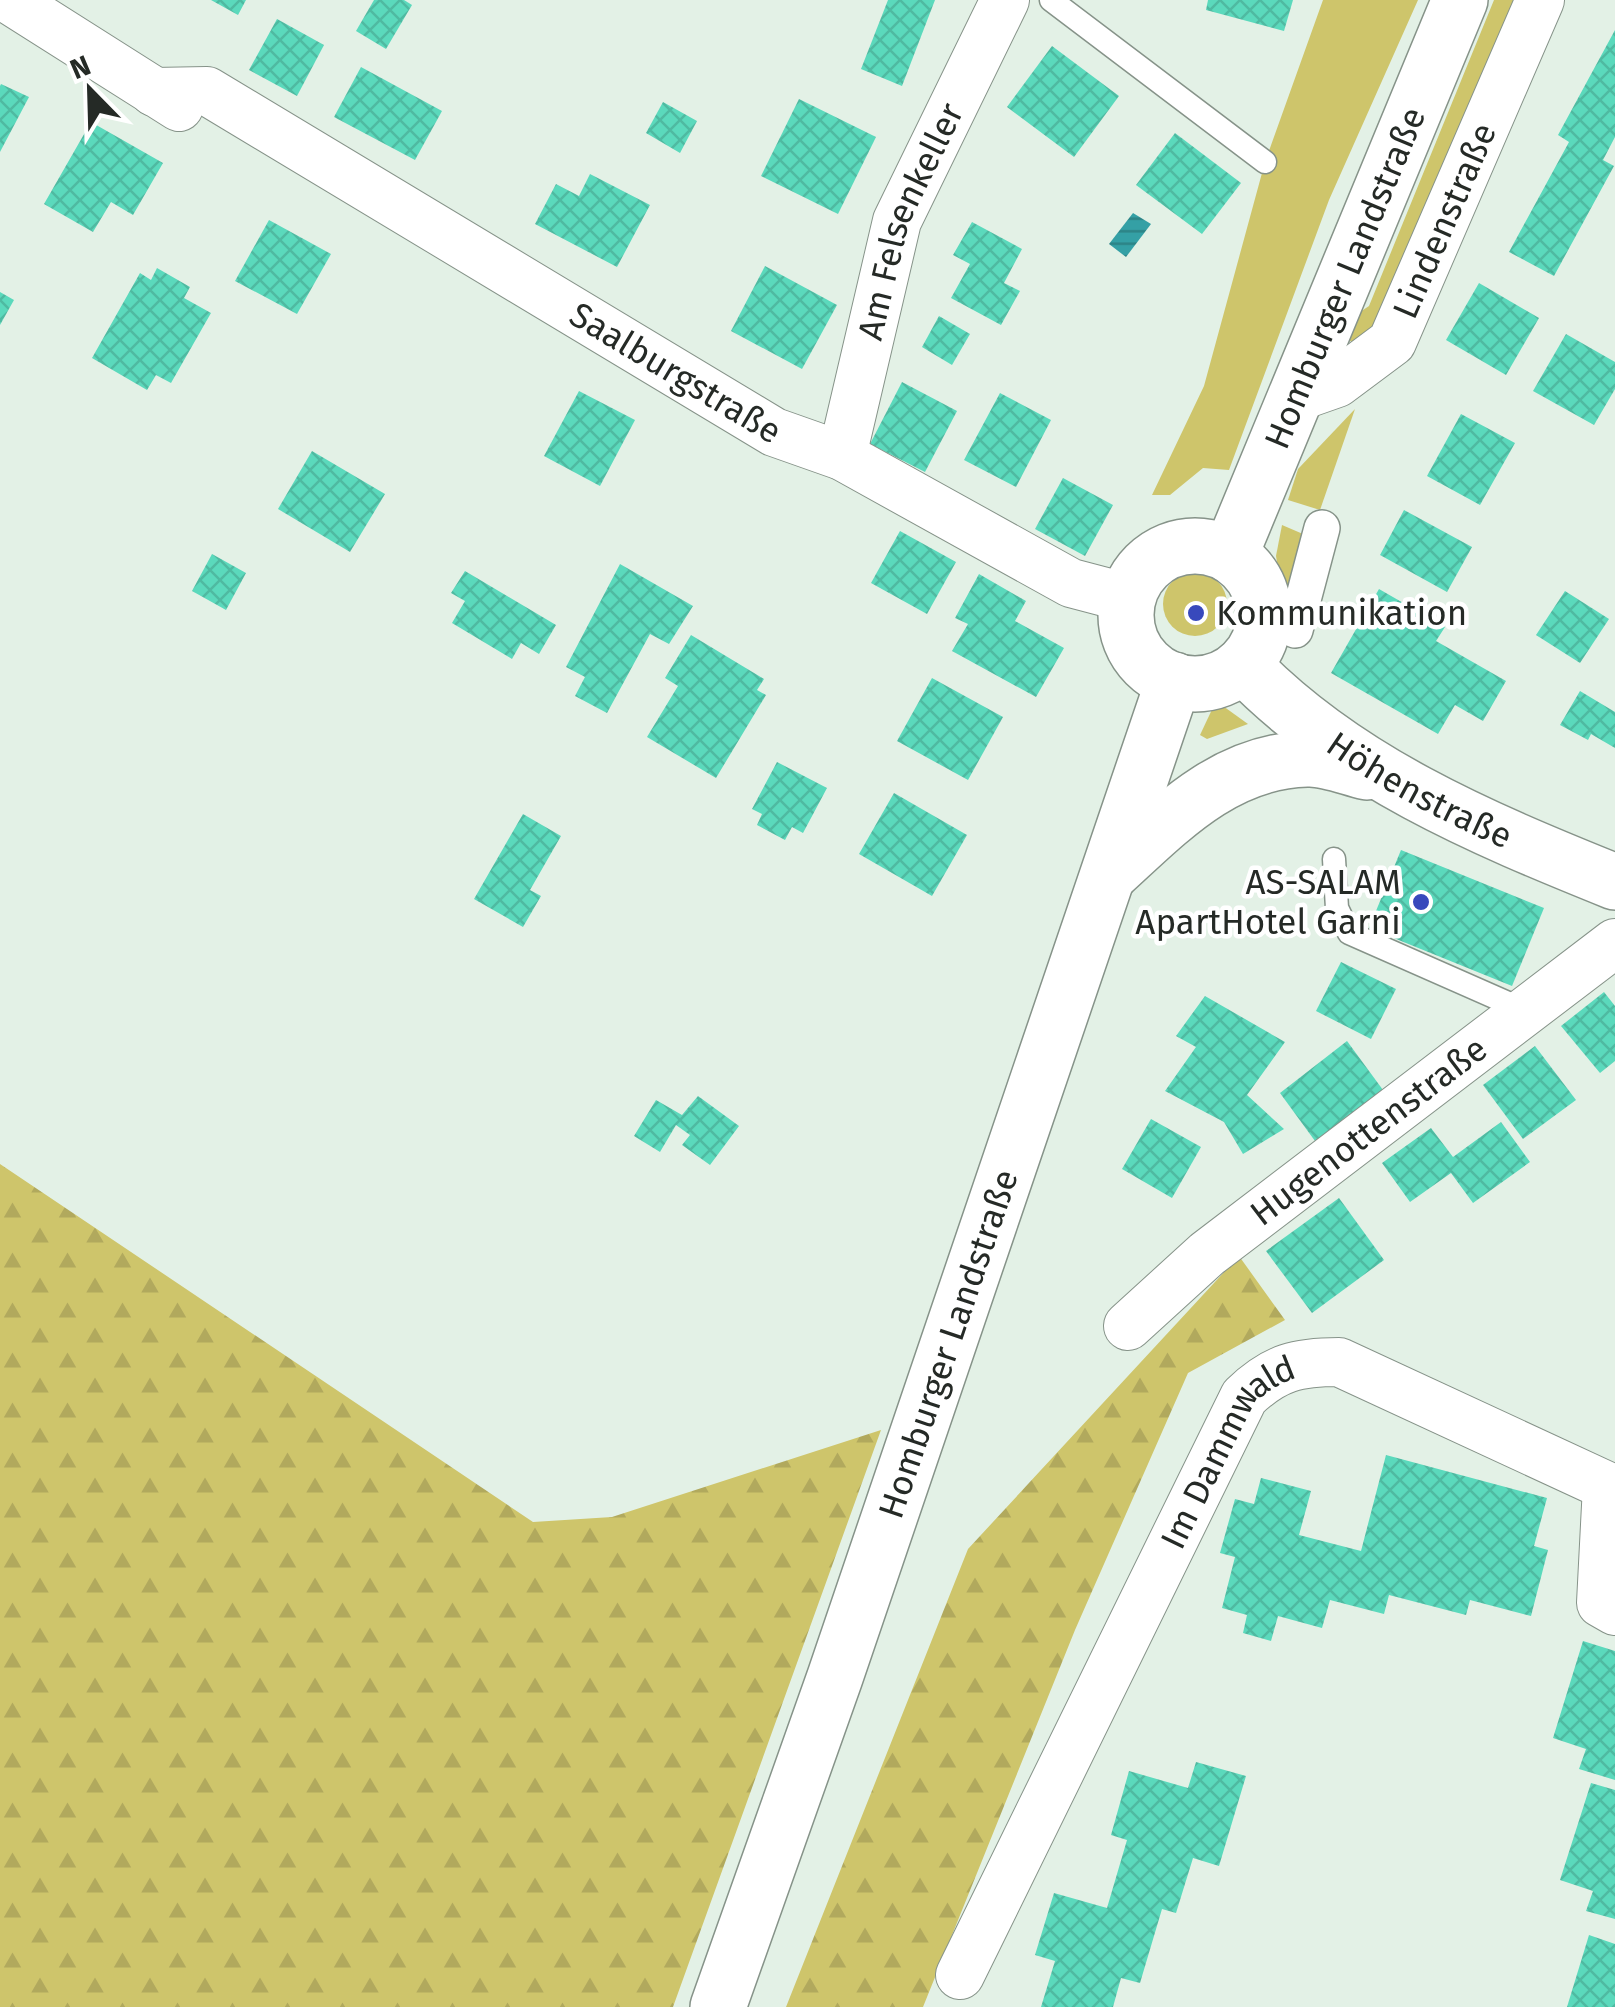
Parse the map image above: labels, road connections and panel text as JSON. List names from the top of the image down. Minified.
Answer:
{"streets":{"street":["Lindenstraße","Am Felsenkeller","Homburger Landstraße","Saalburgstraße","Höhenstraße","Hugenottenstraße","Im Dammwald"]},"crossings":[["Lindenstraße","Homburger Landstraße"],["Am Felsenkeller","Saalburgstraße"],["Homburger Landstraße","Saalburgstraße"],["Homburger Landstraße","Höhenstraße"],["Saalburgstraße","Höhenstraße"]],"places":["Kommunikation","AS-SALAM ApartHotel Garni"],"north":"top left"}
